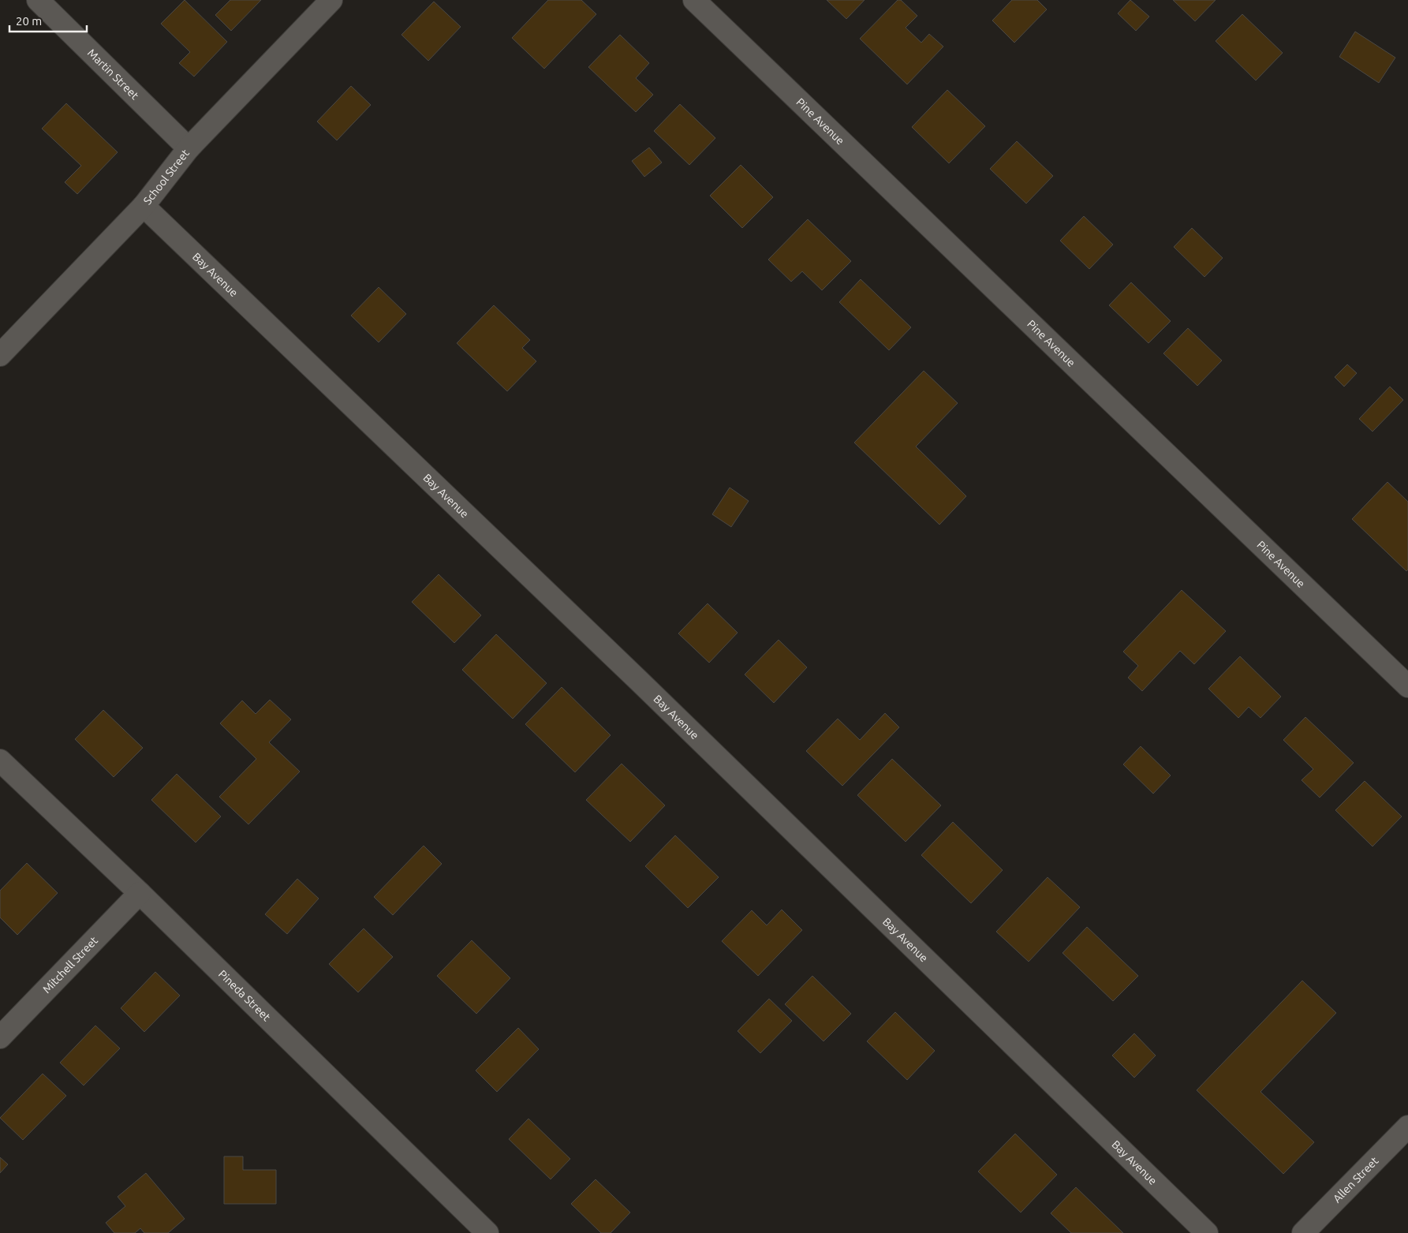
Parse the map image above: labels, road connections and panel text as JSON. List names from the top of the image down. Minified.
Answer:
{"streets":{"street":["Martin Street","Pine Avenue","School Street","Bay Avenue","Mitchell Street","Pineda Street","Allen Street"]},"crossings":[["Martin Street","School Street"],["School Street","Bay Avenue"],["Mitchell Street","Pineda Street"]],"scale_bar":"20 m"}
